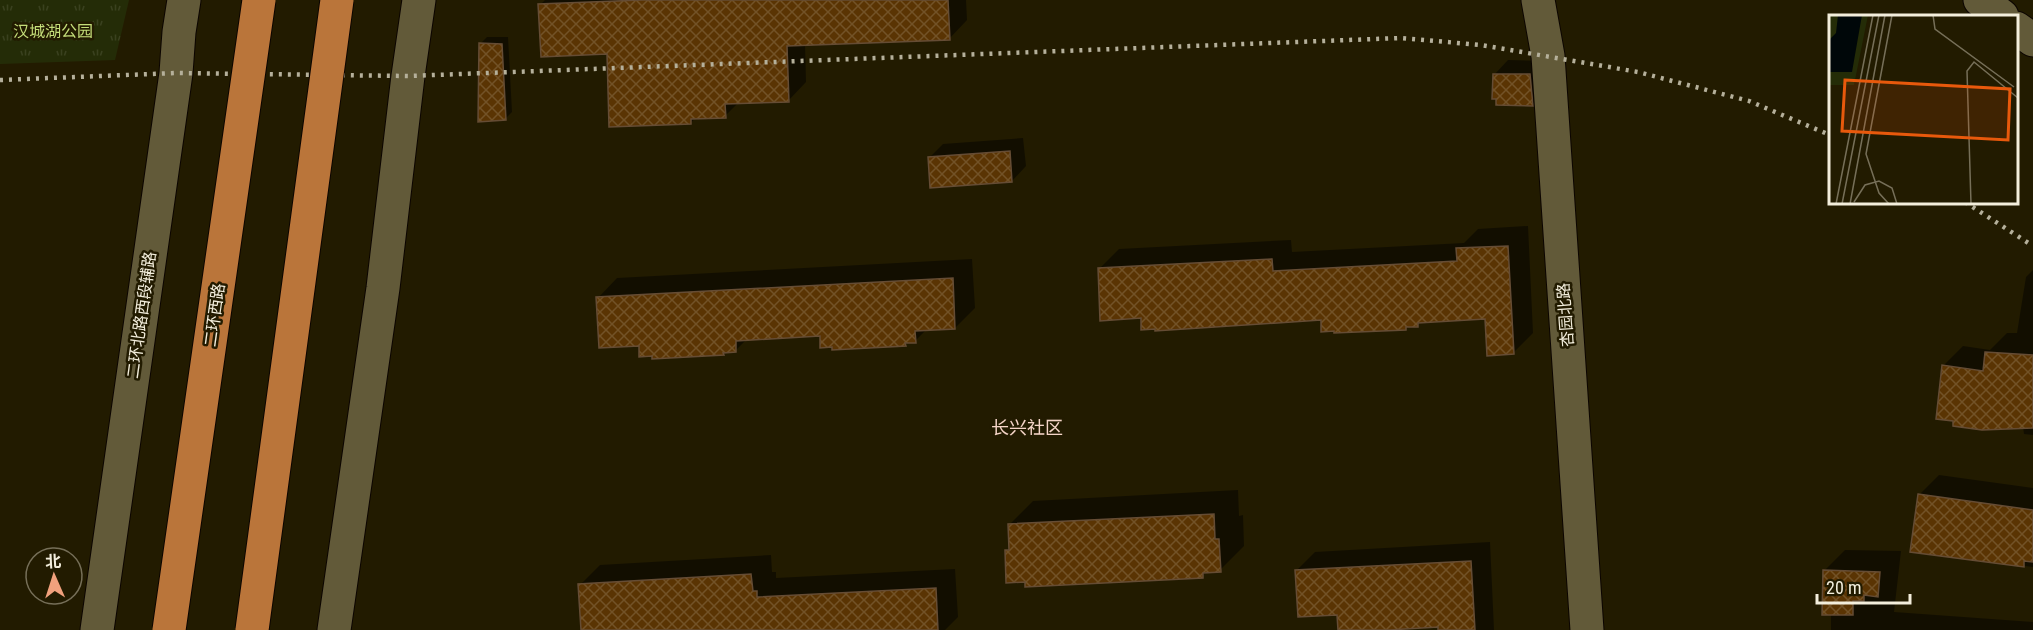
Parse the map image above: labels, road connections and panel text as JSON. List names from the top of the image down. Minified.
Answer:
{"streets":{"highway":["二环西路"],"main road":["二环北路西段辅路","杏园北路"]},"districts":["长兴社区"],"parks":["汉城湖公园"],"scale_bar":"20 m","north":"top"}
